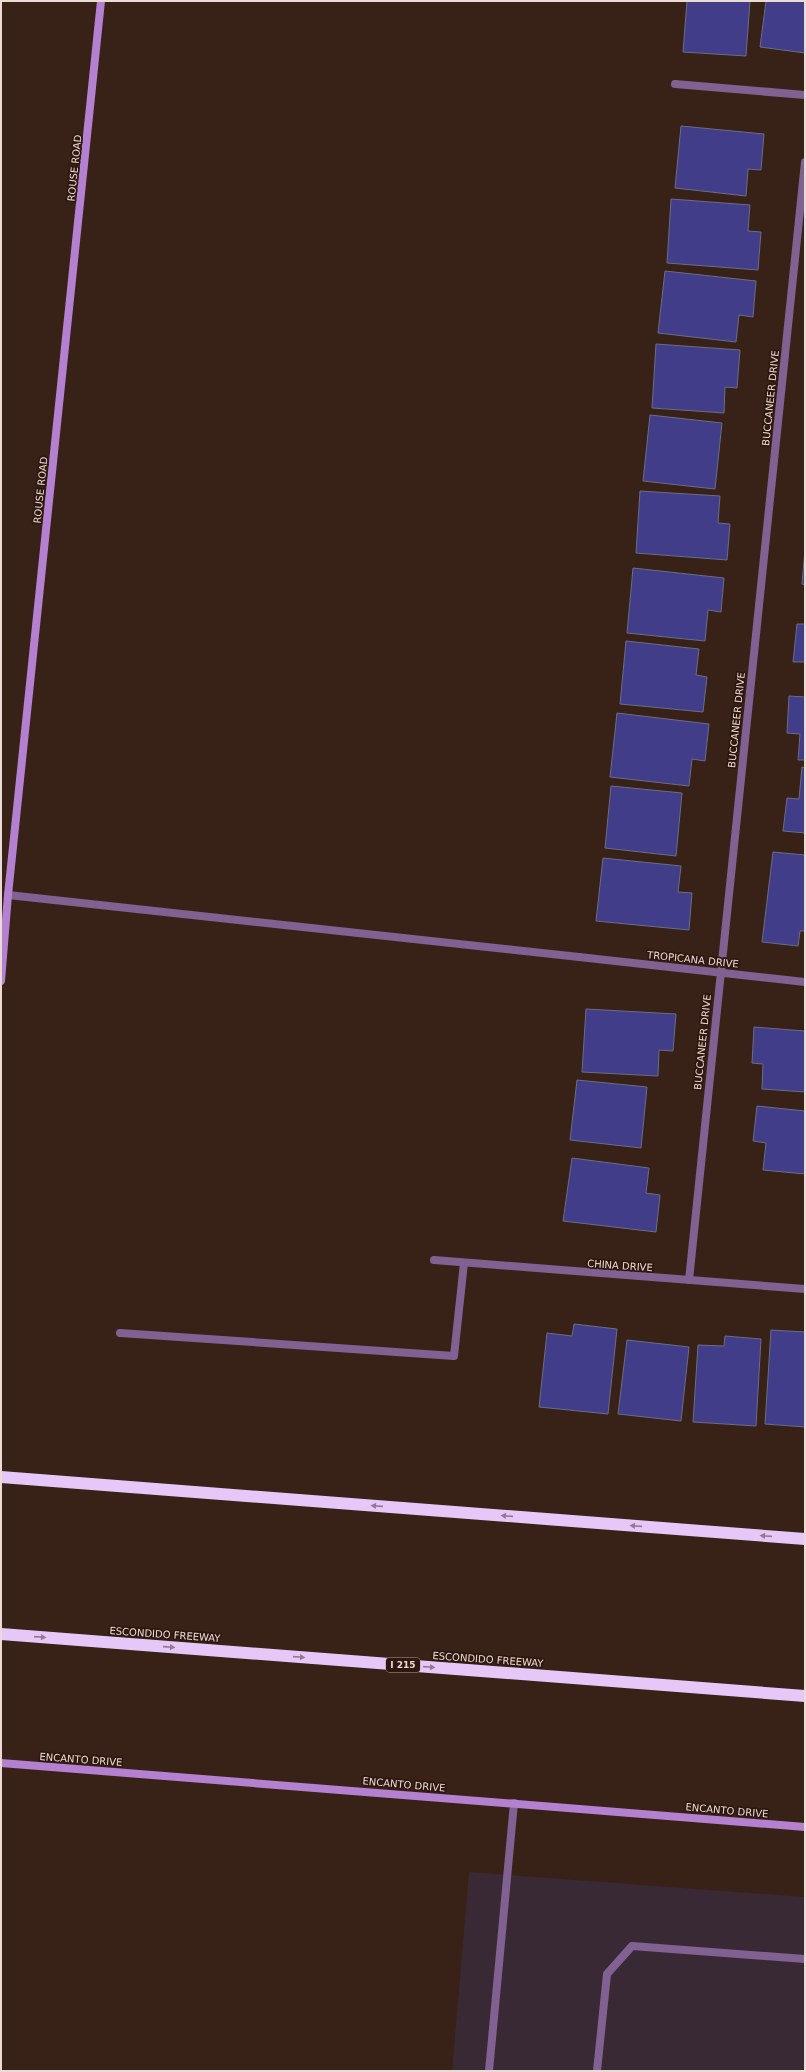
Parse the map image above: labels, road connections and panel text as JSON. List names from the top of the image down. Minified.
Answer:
{"streets":{"highway":["ESCONDIDO FREEWAY","I 215"],"street":["ROUSE ROAD","BUCCANEER DRIVE","TROPICANA DRIVE","CHINA DRIVE","ENCANTO DRIVE"]},"crossings":[["ROUSE ROAD","TROPICANA DRIVE"],["BUCCANEER DRIVE","TROPICANA DRIVE"],["BUCCANEER DRIVE","CHINA DRIVE"]],"one_way":["ESCONDIDO FREEWAY"]}
